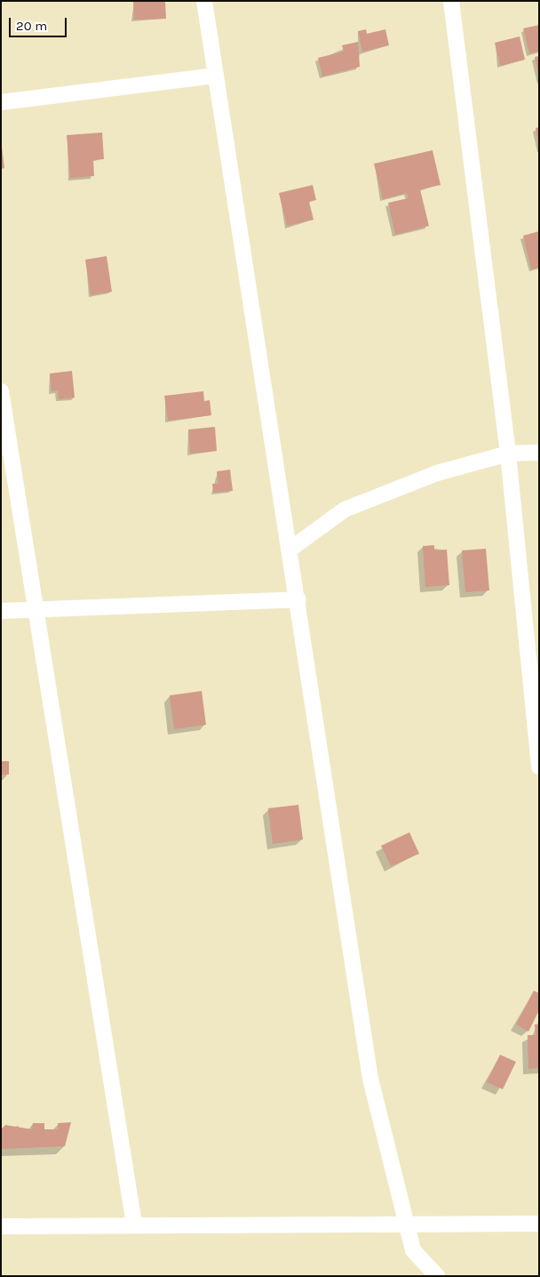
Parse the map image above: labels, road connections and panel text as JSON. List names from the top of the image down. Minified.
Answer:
{"scale_bar":"20 m"}
